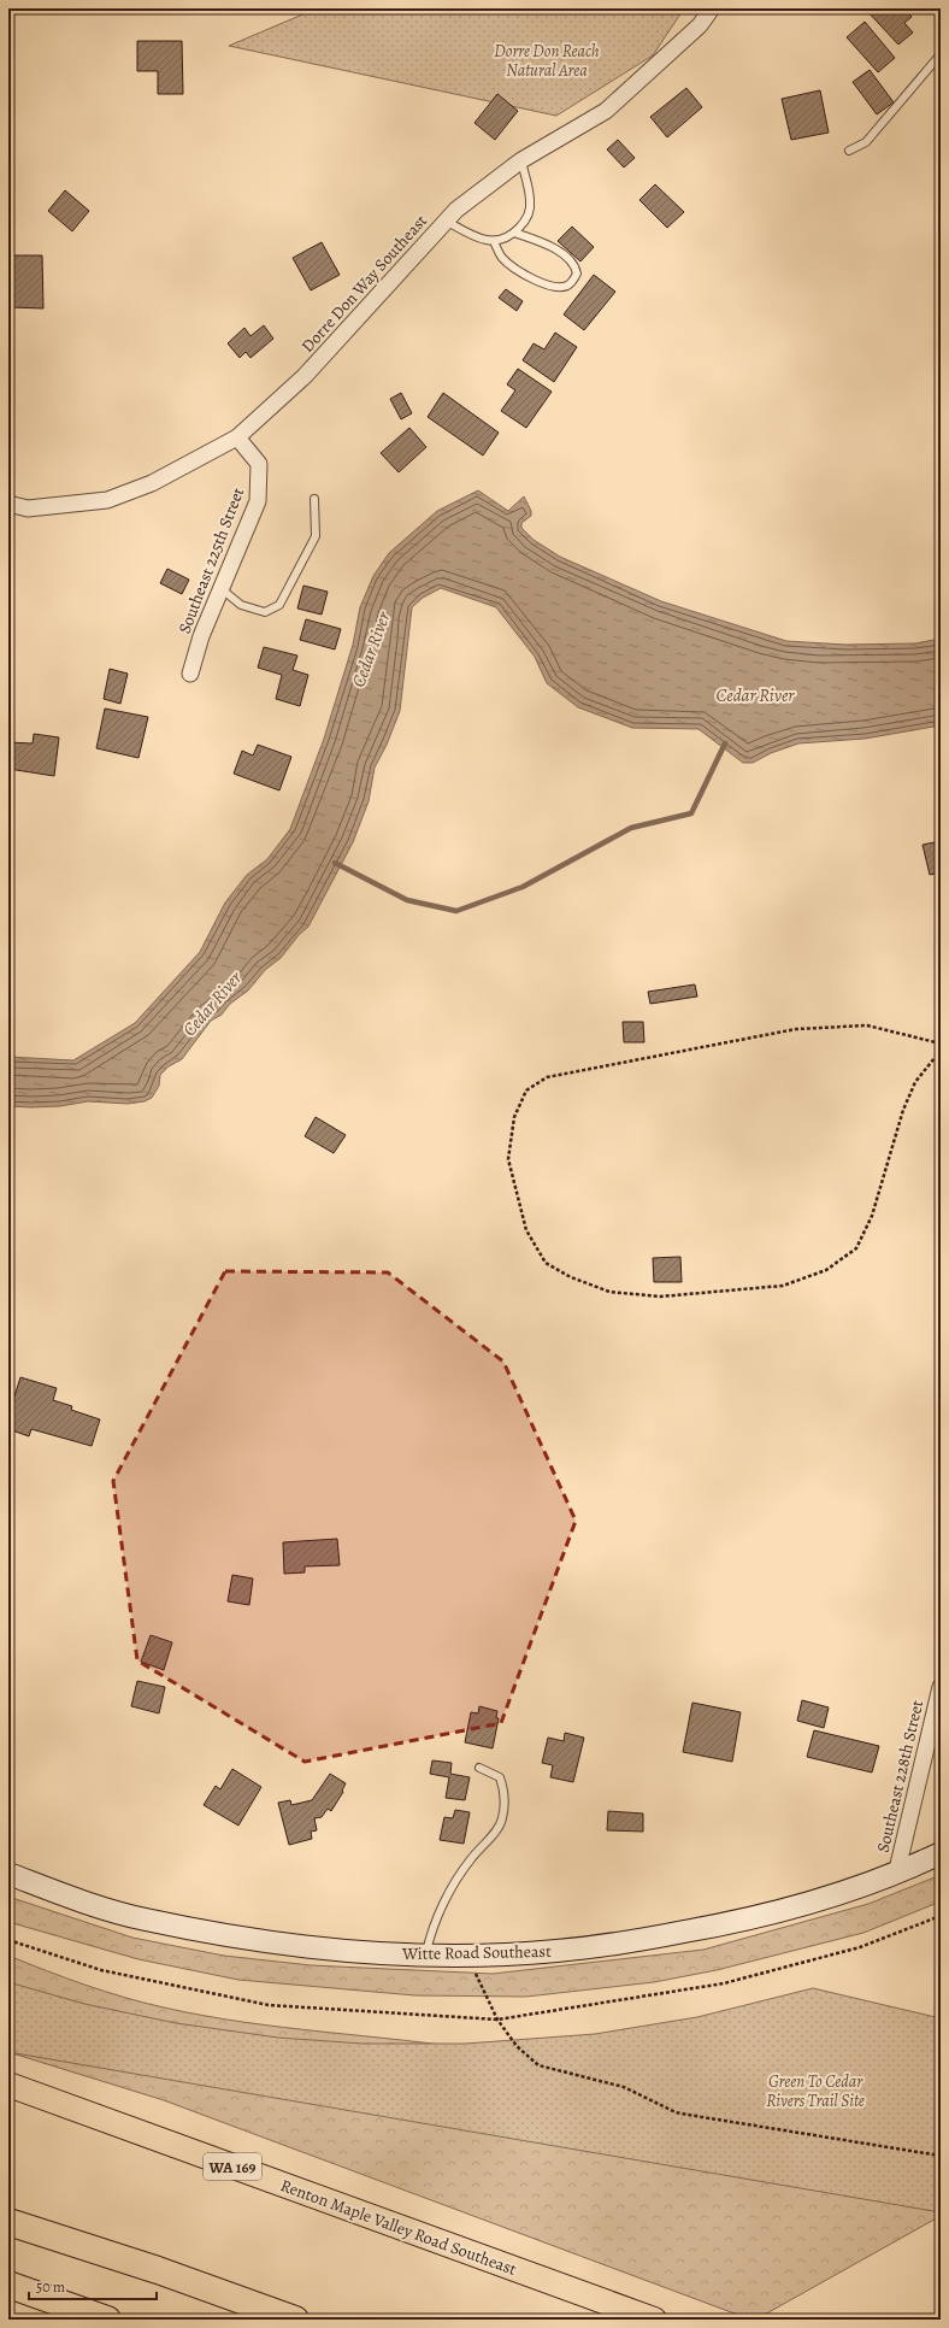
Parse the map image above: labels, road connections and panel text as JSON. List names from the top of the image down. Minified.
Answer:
{"streets":{"main road":["WA 169","Renton Maple Valley Road Southeast"],"street":["Dorre Don Way Southeast","Southeast 225th Street","Southeast 228th Street","Witte Road Southeast"]},"crossings":[["Dorre Don Way Southeast","Southeast 225th Street"],["Southeast 228th Street","Witte Road Southeast"]],"water":["Cedar River"],"parks":["Dorre Don Reach Natural Area","Green To Cedar Rivers Trail Site"],"scale_bar":"50 m"}
